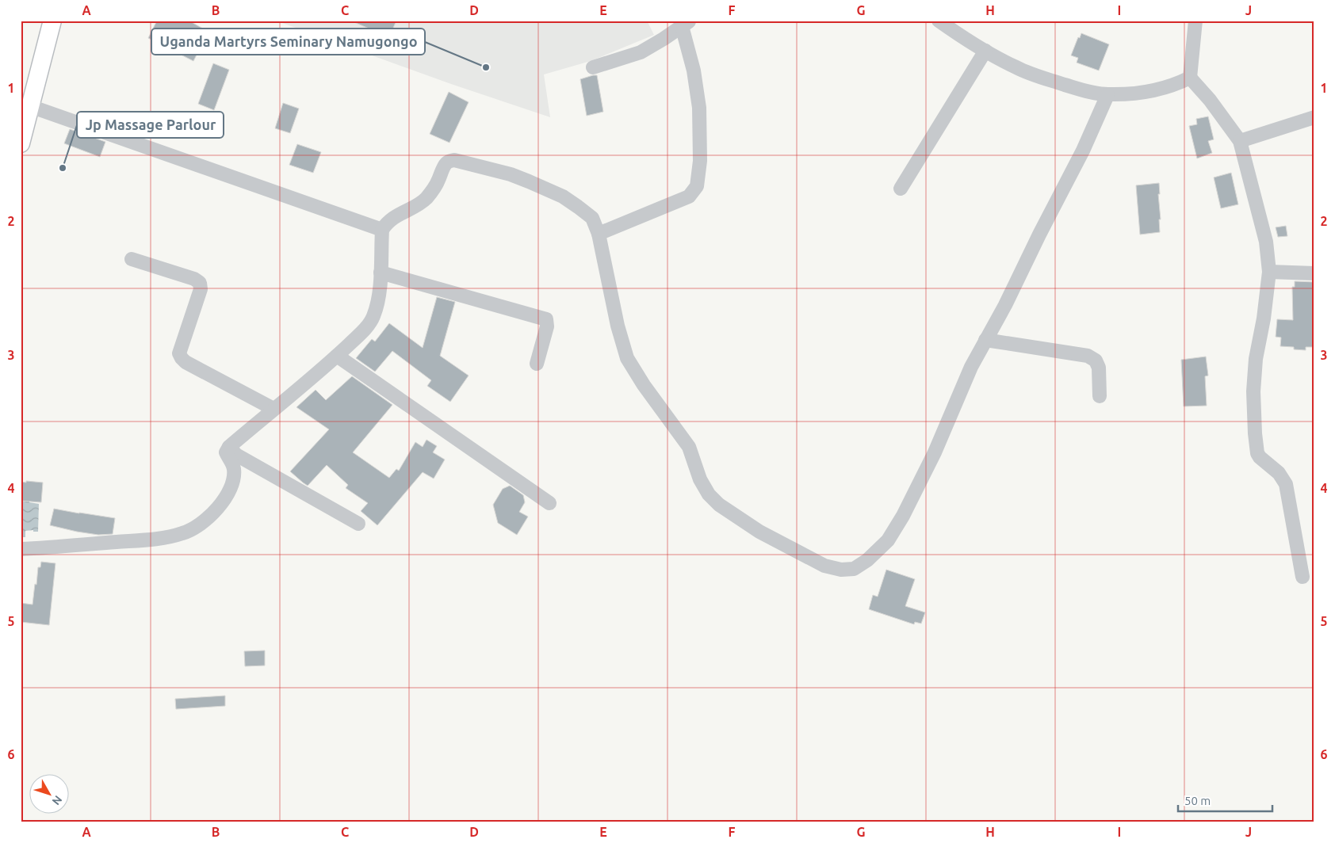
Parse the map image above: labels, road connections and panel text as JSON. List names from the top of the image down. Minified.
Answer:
{"places":["Uganda Martyrs Seminary Namugongo","Jp Massage Parlour"],"scale_bar":"50 m","north":"bottom right","grid":{"columns":["A","B","C","D","E","F","G","H","I","J"],"rows":["1","2","3","4","5","6"]}}
